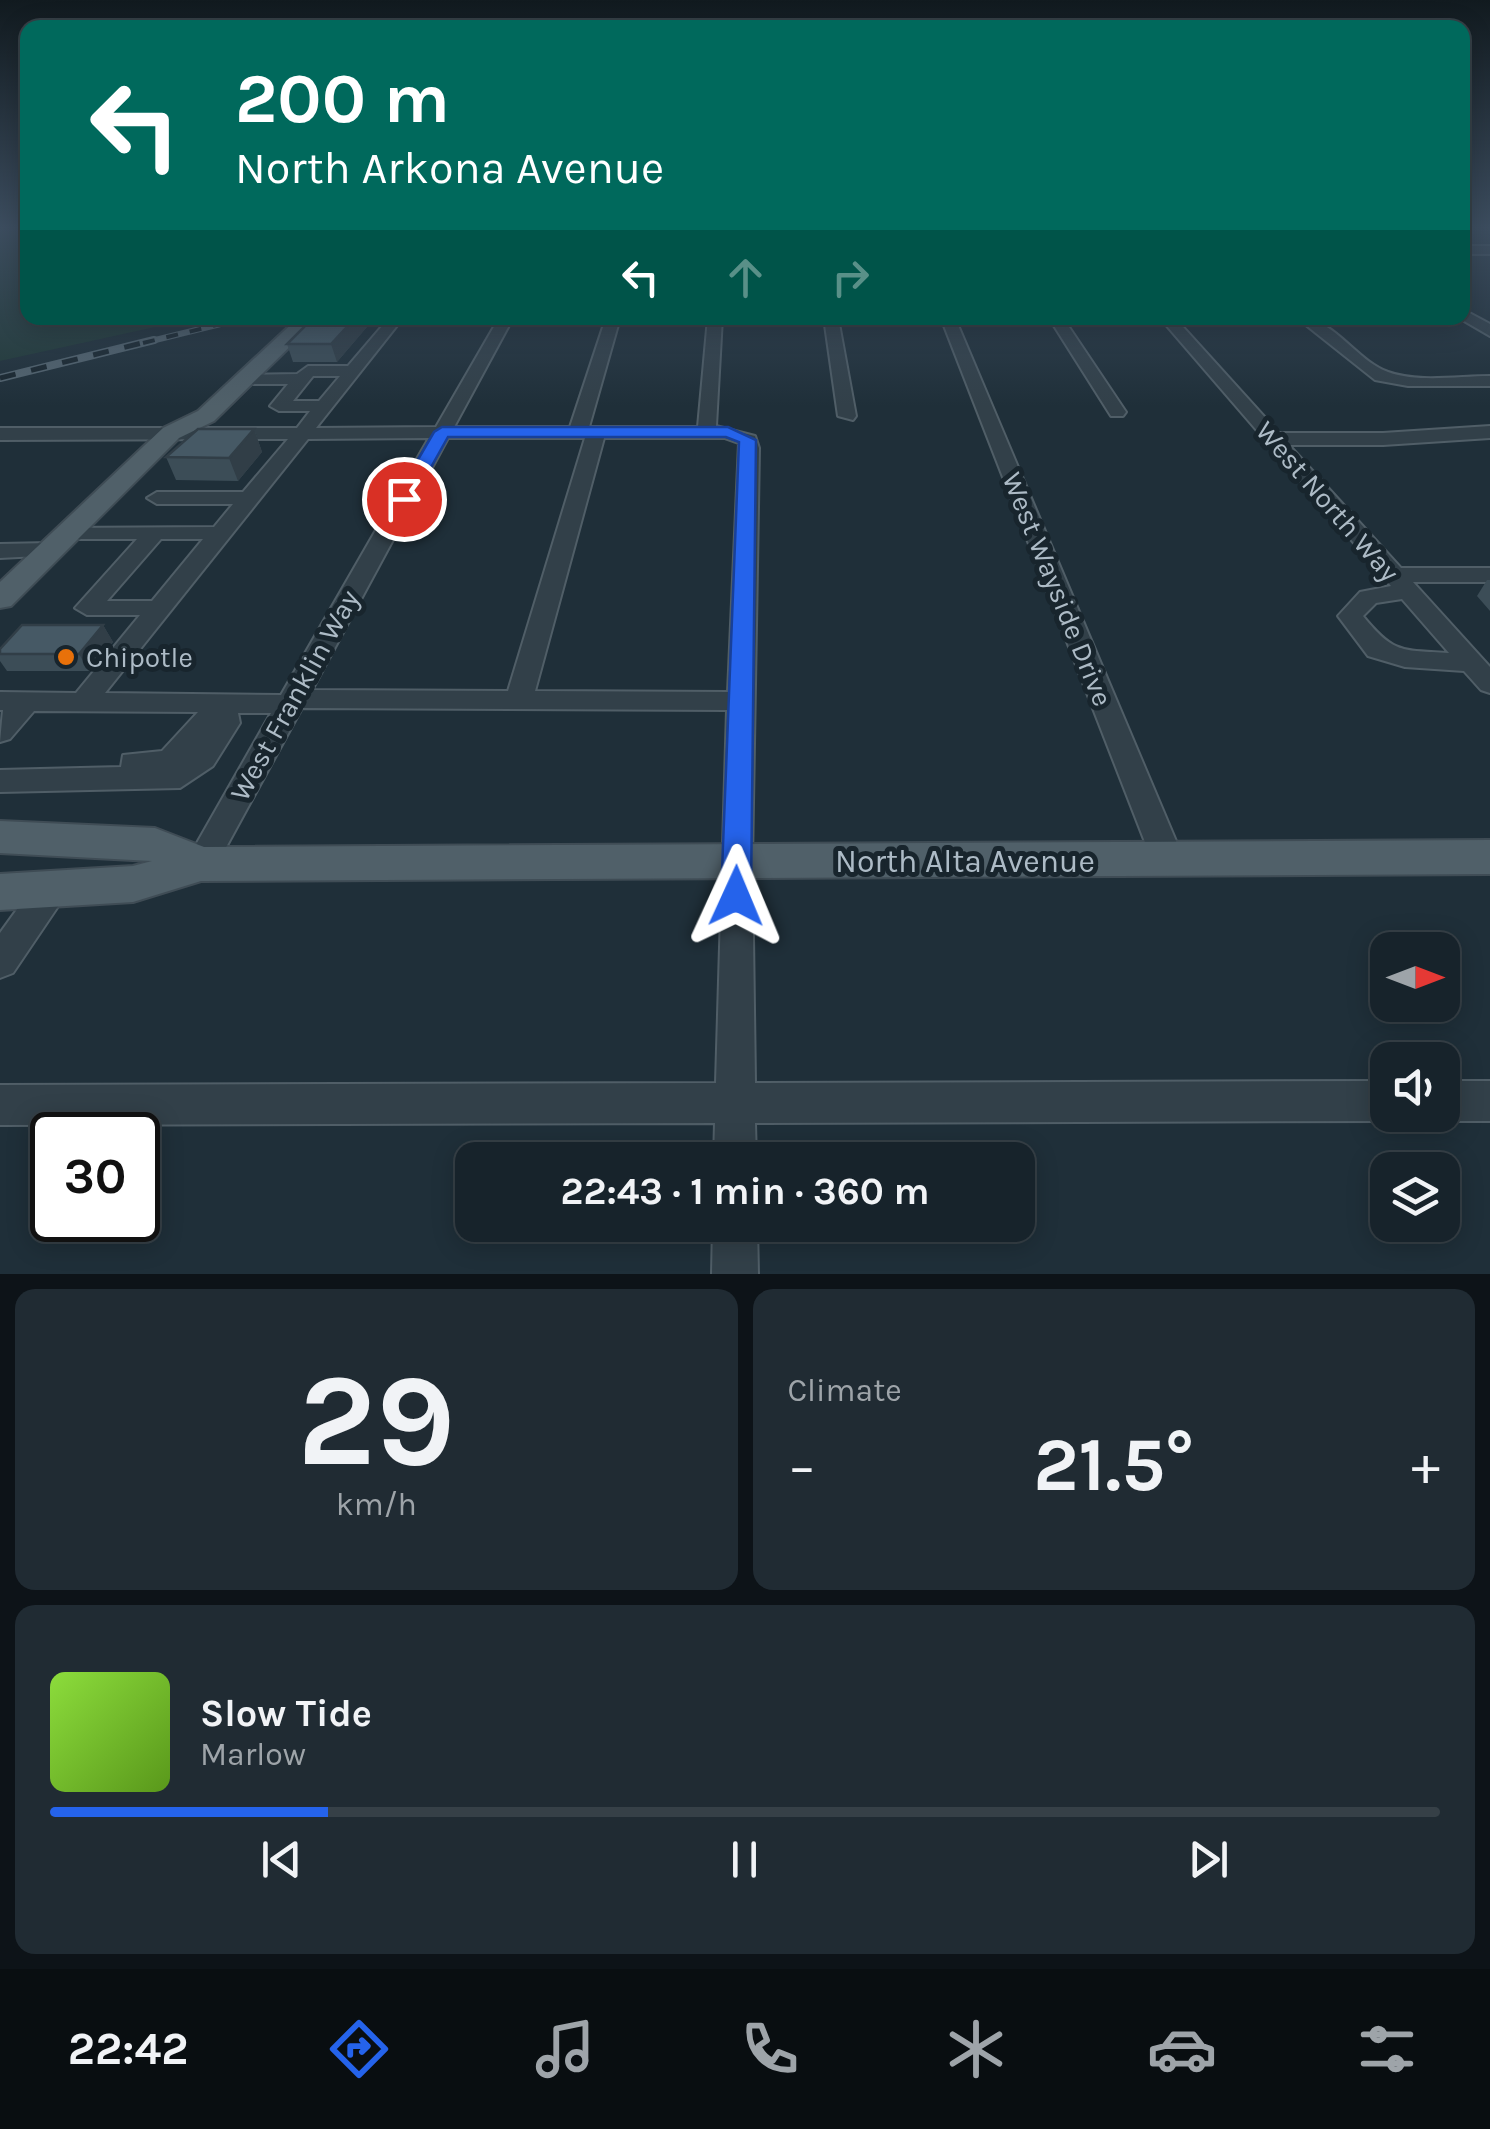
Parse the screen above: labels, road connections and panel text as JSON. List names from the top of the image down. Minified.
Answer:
{"streets":{"main road":["North Alta Avenue"],"street":["West North Way","West Wayside Drive","West Franklin Way"]},"crossings":[["West Wayside Drive","North Alta Avenue"],["West Franklin Way","North Alta Avenue"]],"places":["Chipotle"],"north":"right","page":{"turn":["200 m","North Arkona Avenue"],"limit":"30","trip":"22:43 · 1 min · 360 m","tile":[["29","km/h"],"Climate"],"heat":["−","21.5°","+"],"song":["Slow Tide","Marlow"],"tabs":"22:42"}}
